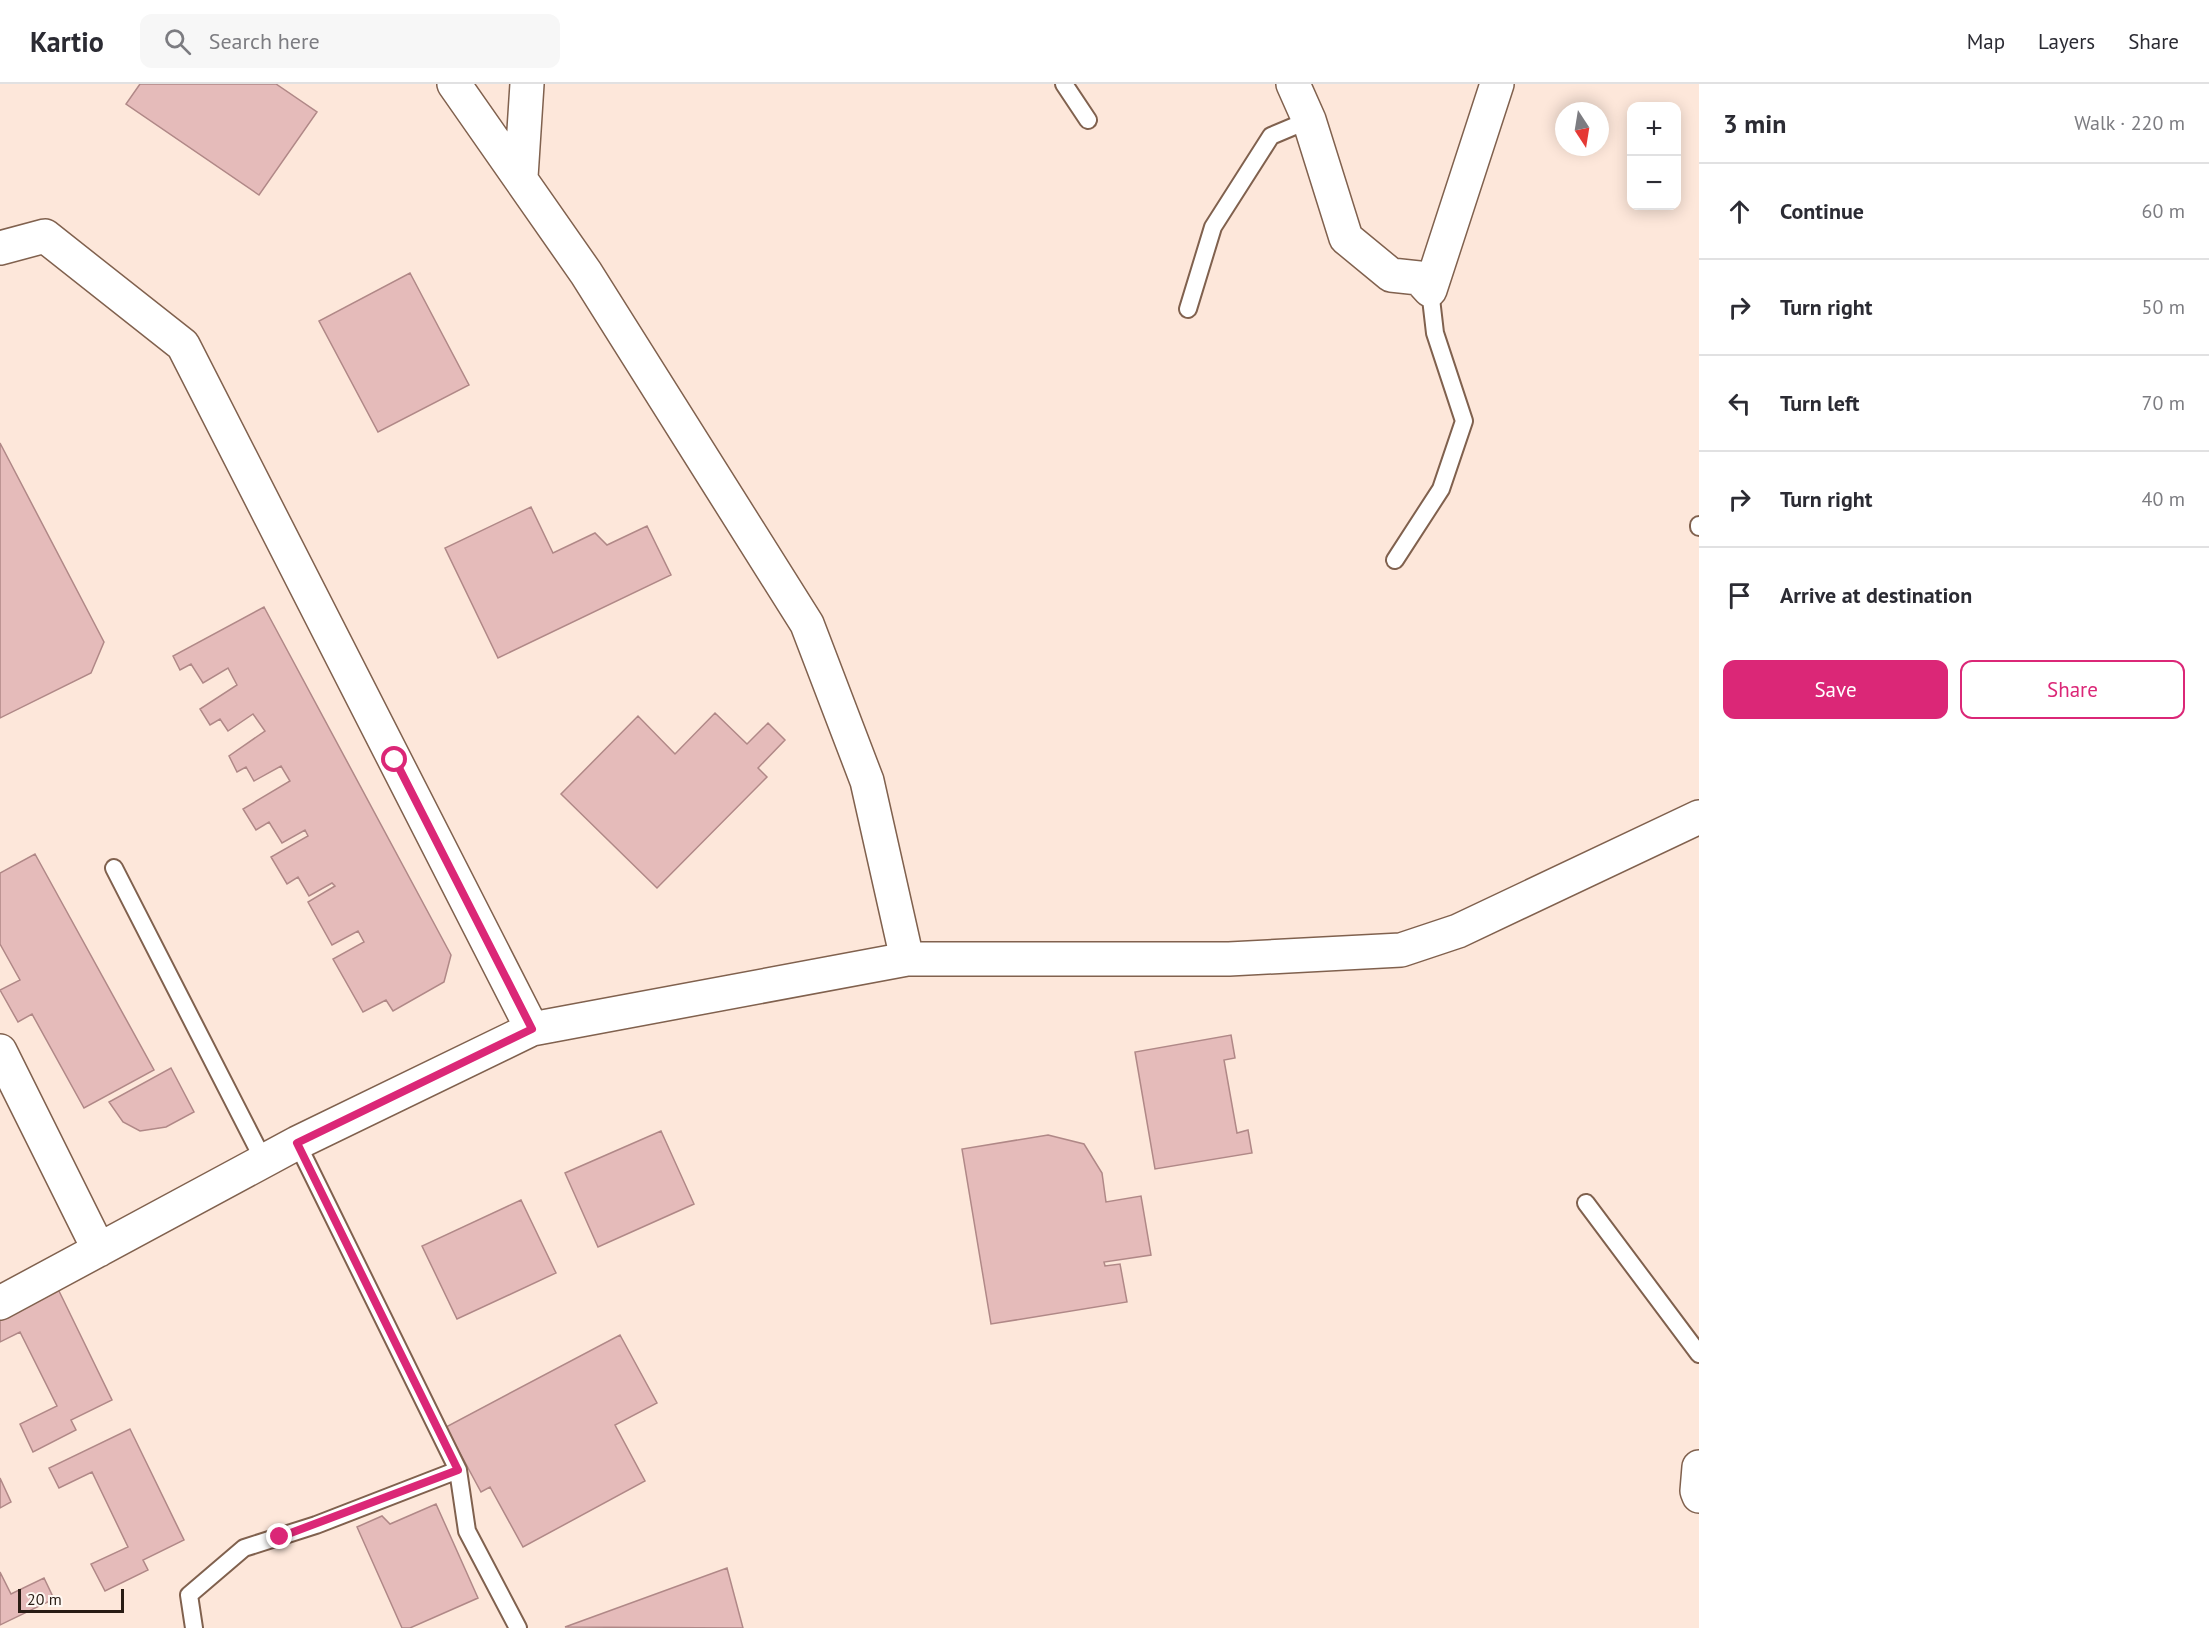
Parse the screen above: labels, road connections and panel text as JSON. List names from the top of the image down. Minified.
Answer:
{"scale_bar":"20 m","north":"bottom","page":{"header":"Kartio","search":"Search here","nav":["Map","Layers","Share"],"heading":["3 min","Walk · 220 m"],"map_buttons":["+","−"],"list":[["Continue","60 m"],["Turn right","50 m"],["Turn left","70 m"],["Turn right","40 m"],"Arrive at destination"],"buttons":["Save","Share"],"scale":"20 m"}}
